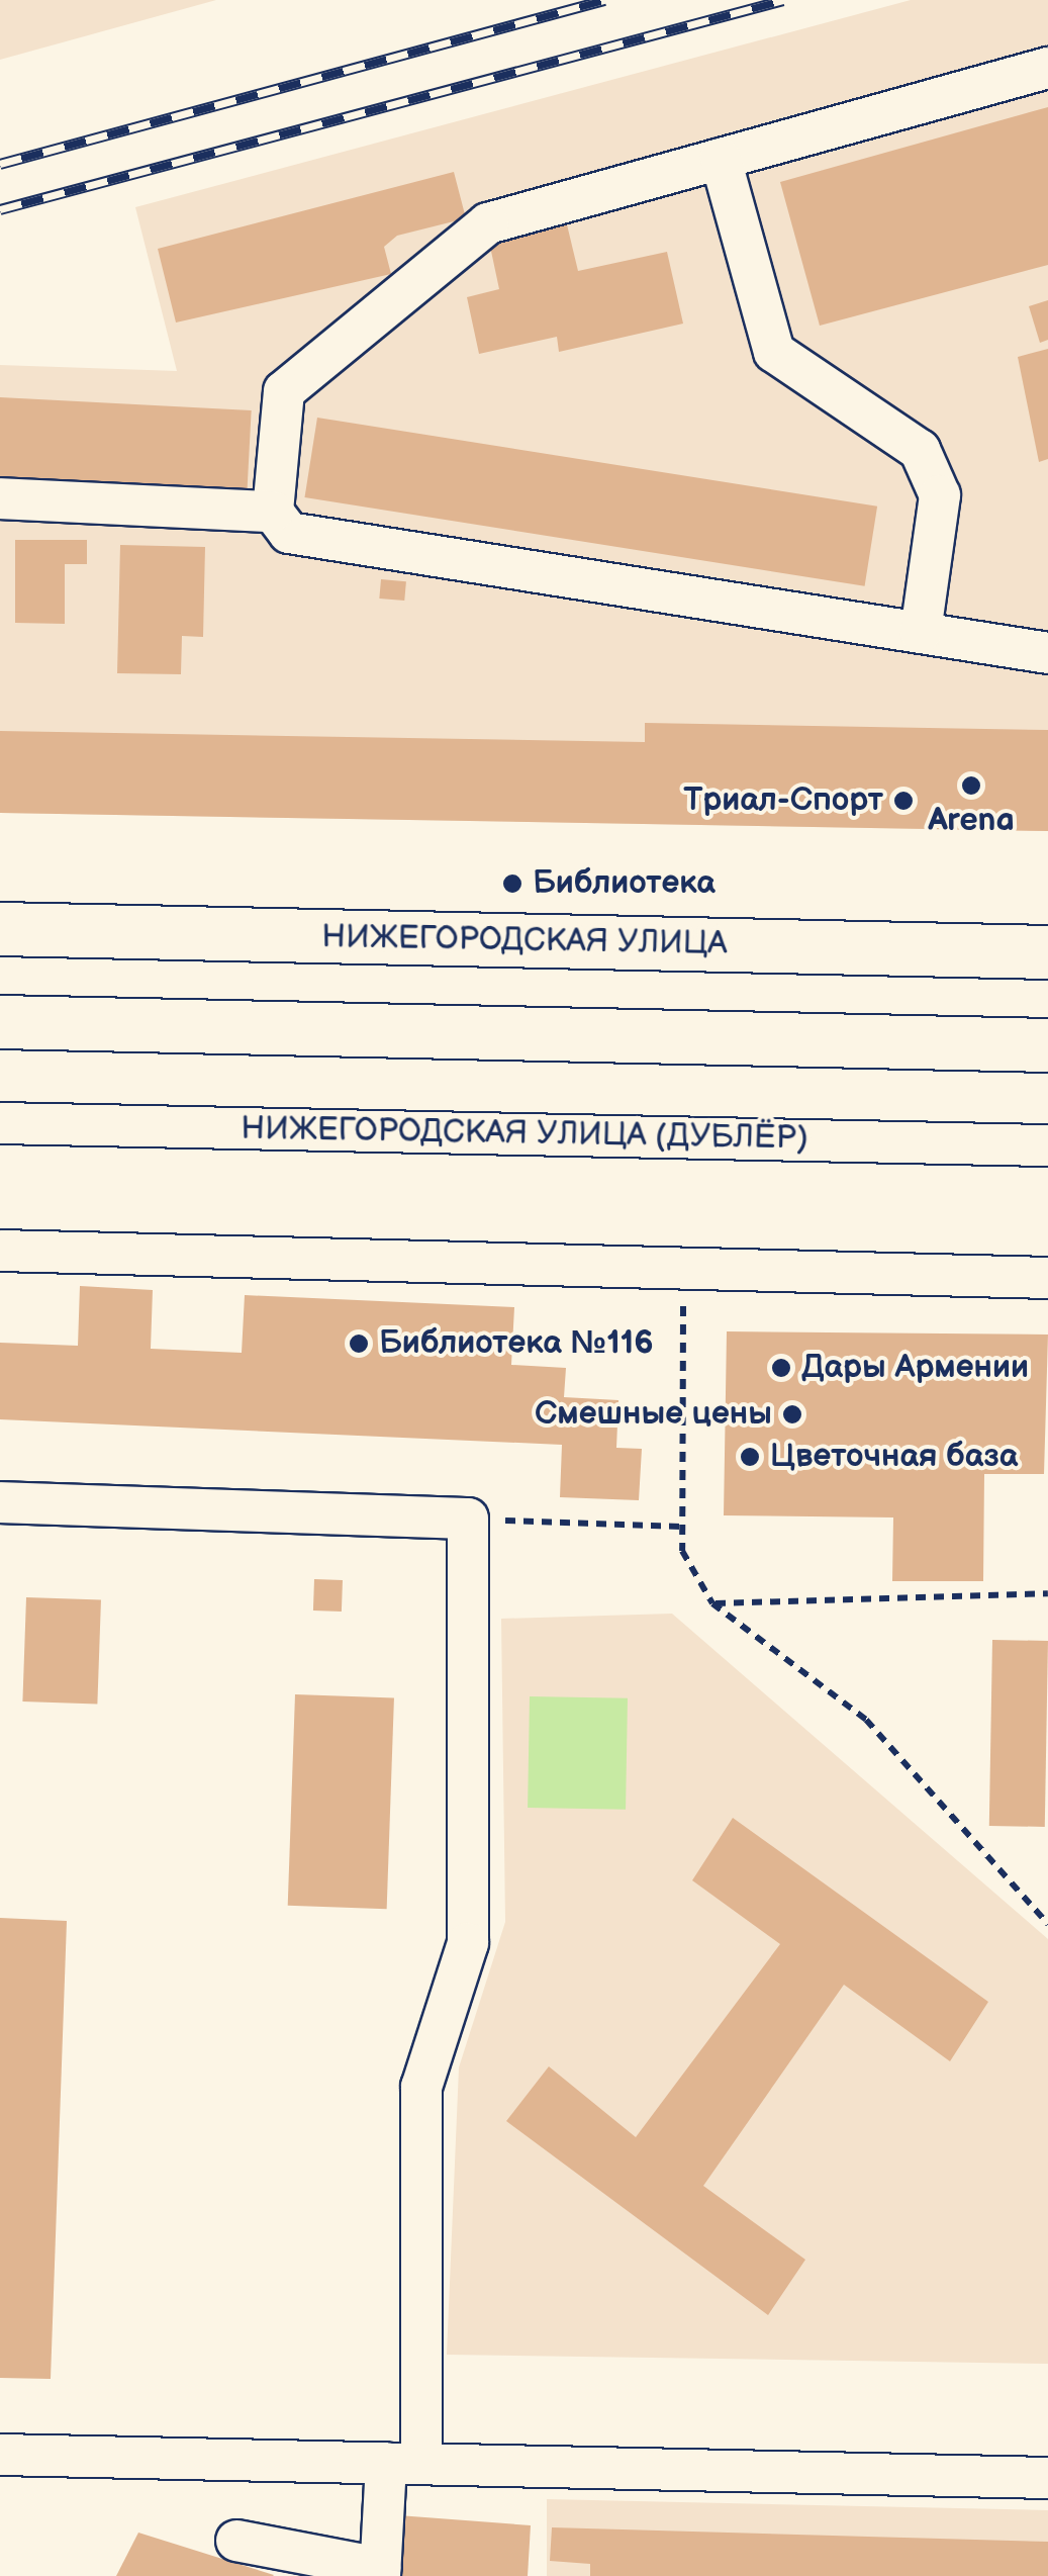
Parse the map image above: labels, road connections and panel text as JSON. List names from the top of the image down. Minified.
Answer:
{"streets":{"main road":["НИЖЕГОРОДСКАЯ УЛИЦА"],"street":["НИЖЕГОРОДСКАЯ УЛИЦА (ДУБЛЁР)"]},"places":["Arena","Триал-Спорт","Библиотека","Библиотека №116","Дары Армении","Смешные цены","Цветочная база"]}
